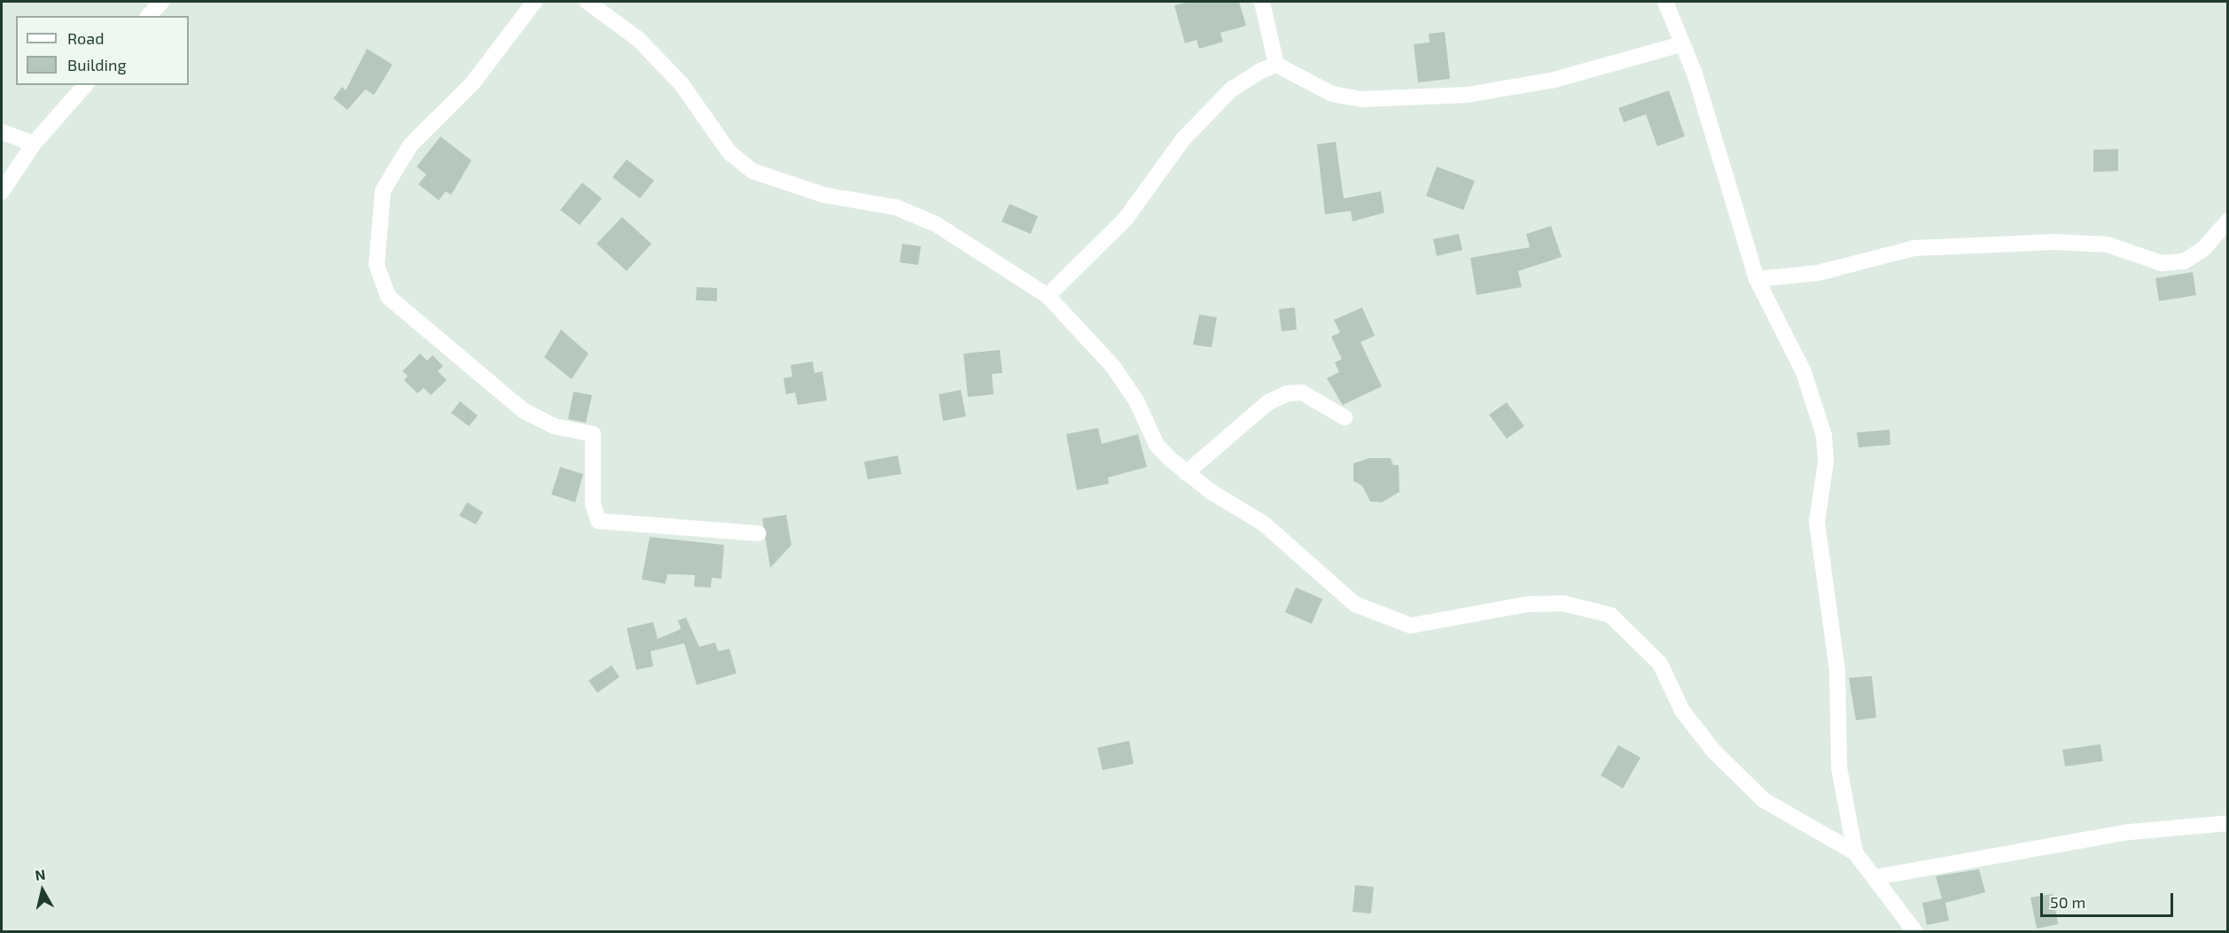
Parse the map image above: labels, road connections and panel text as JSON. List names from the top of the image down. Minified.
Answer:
{"legend":["Road","Building"],"scale_bar":"50 m","north":"top"}
